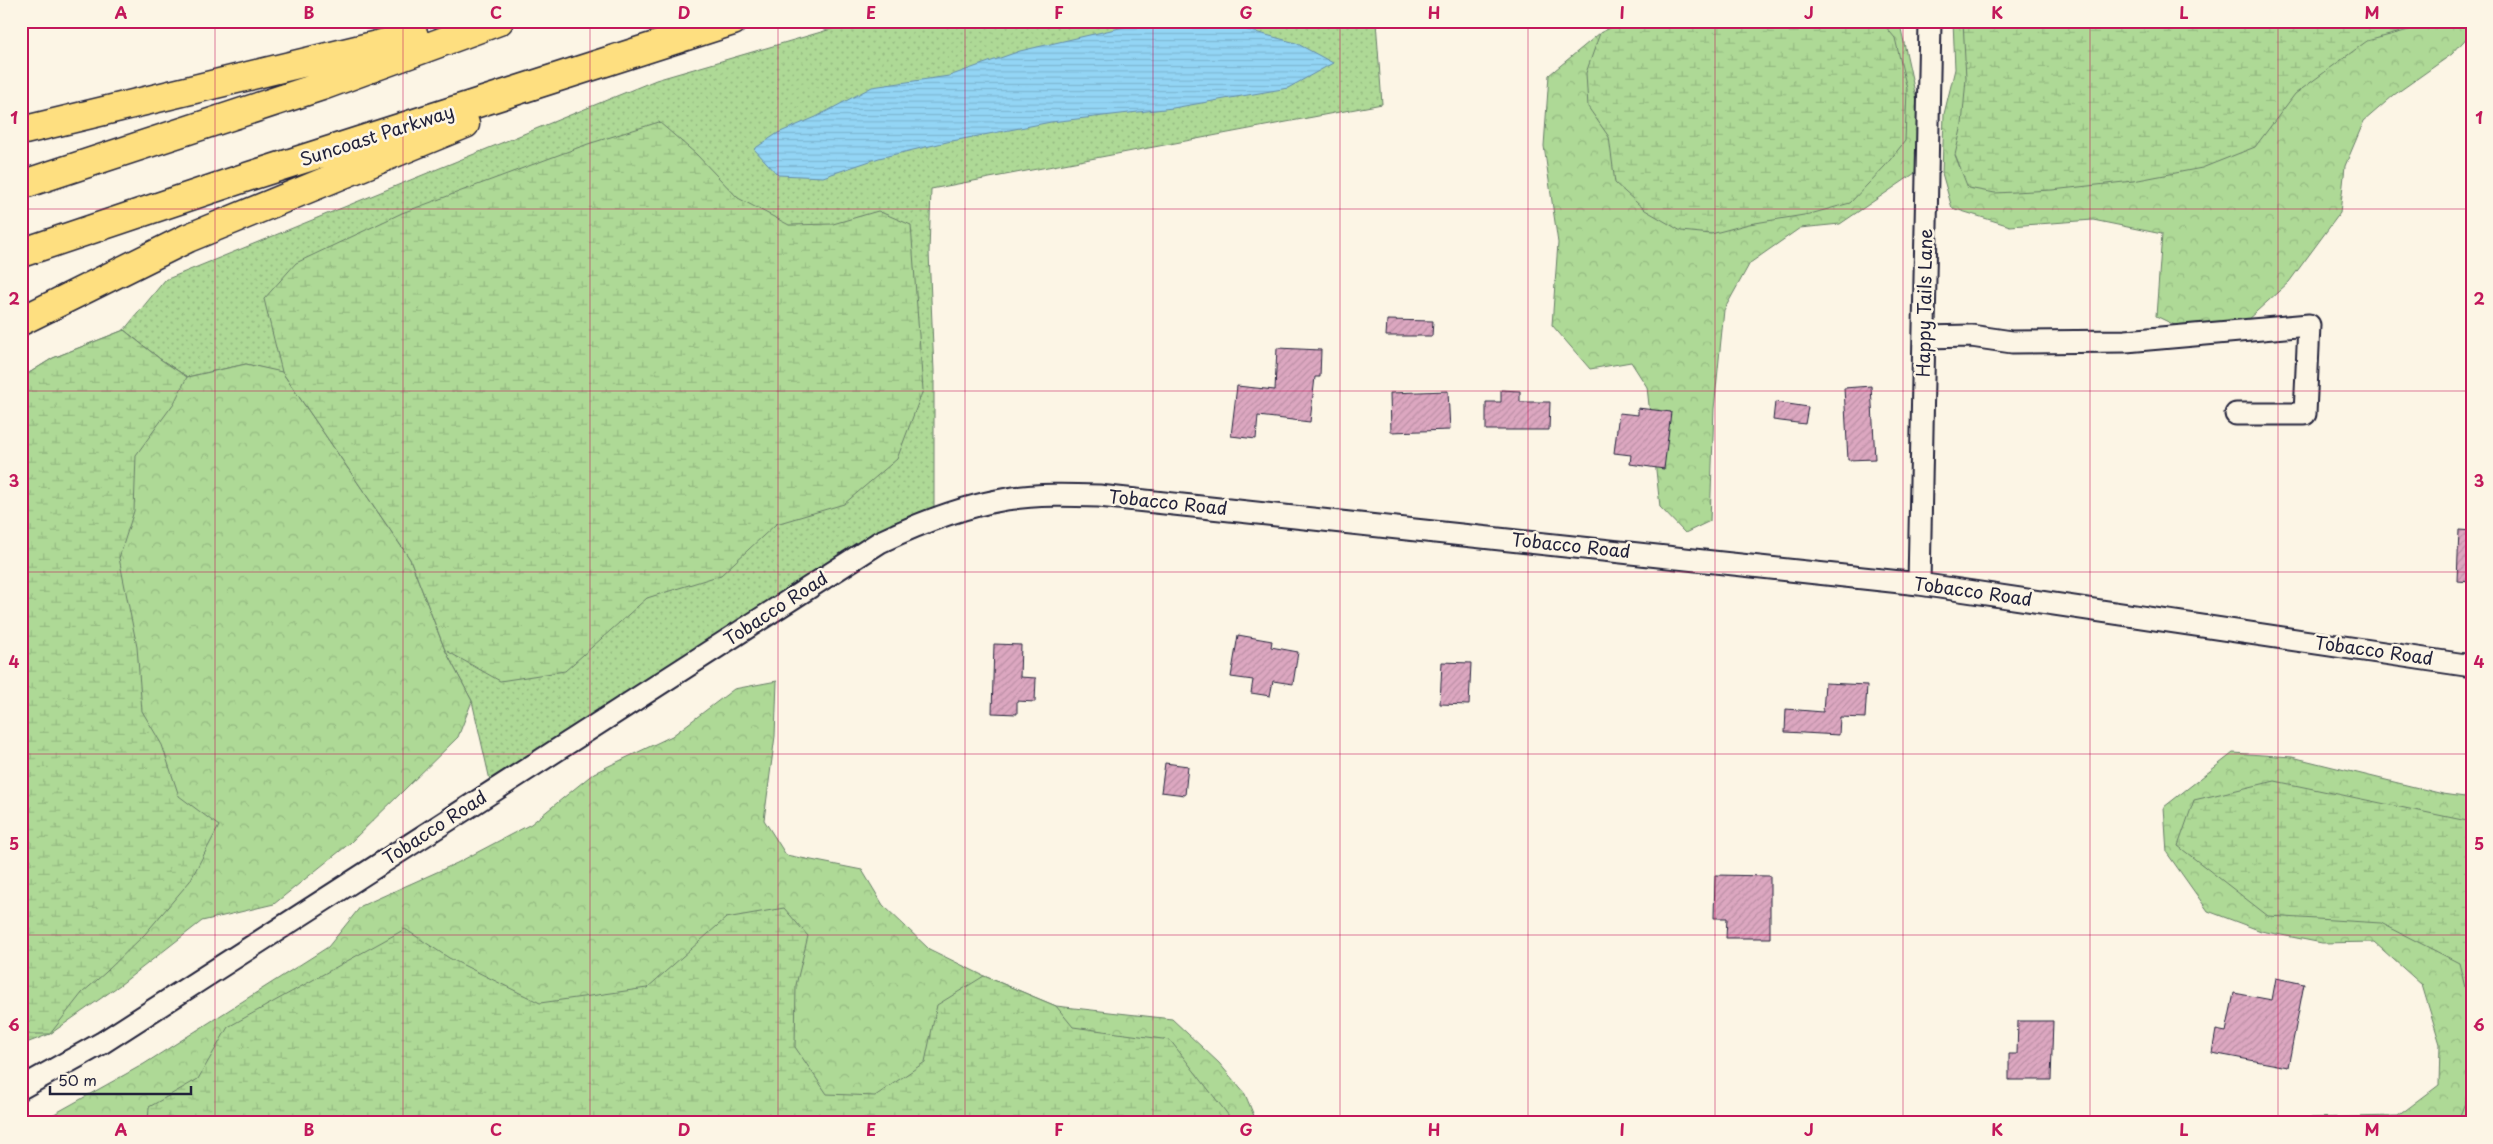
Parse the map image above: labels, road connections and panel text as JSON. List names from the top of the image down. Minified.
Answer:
{"streets":{"highway":["Suncoast Parkway"],"street":["Happy Tails Lane","Tobacco Road"]},"crossings":[["Happy Tails Lane","Tobacco Road"]],"scale_bar":"50 m","grid":{"columns":["A","B","C","D","E","F","G","H","I","J","K","L","M"],"rows":["1","2","3","4","5","6"]}}
